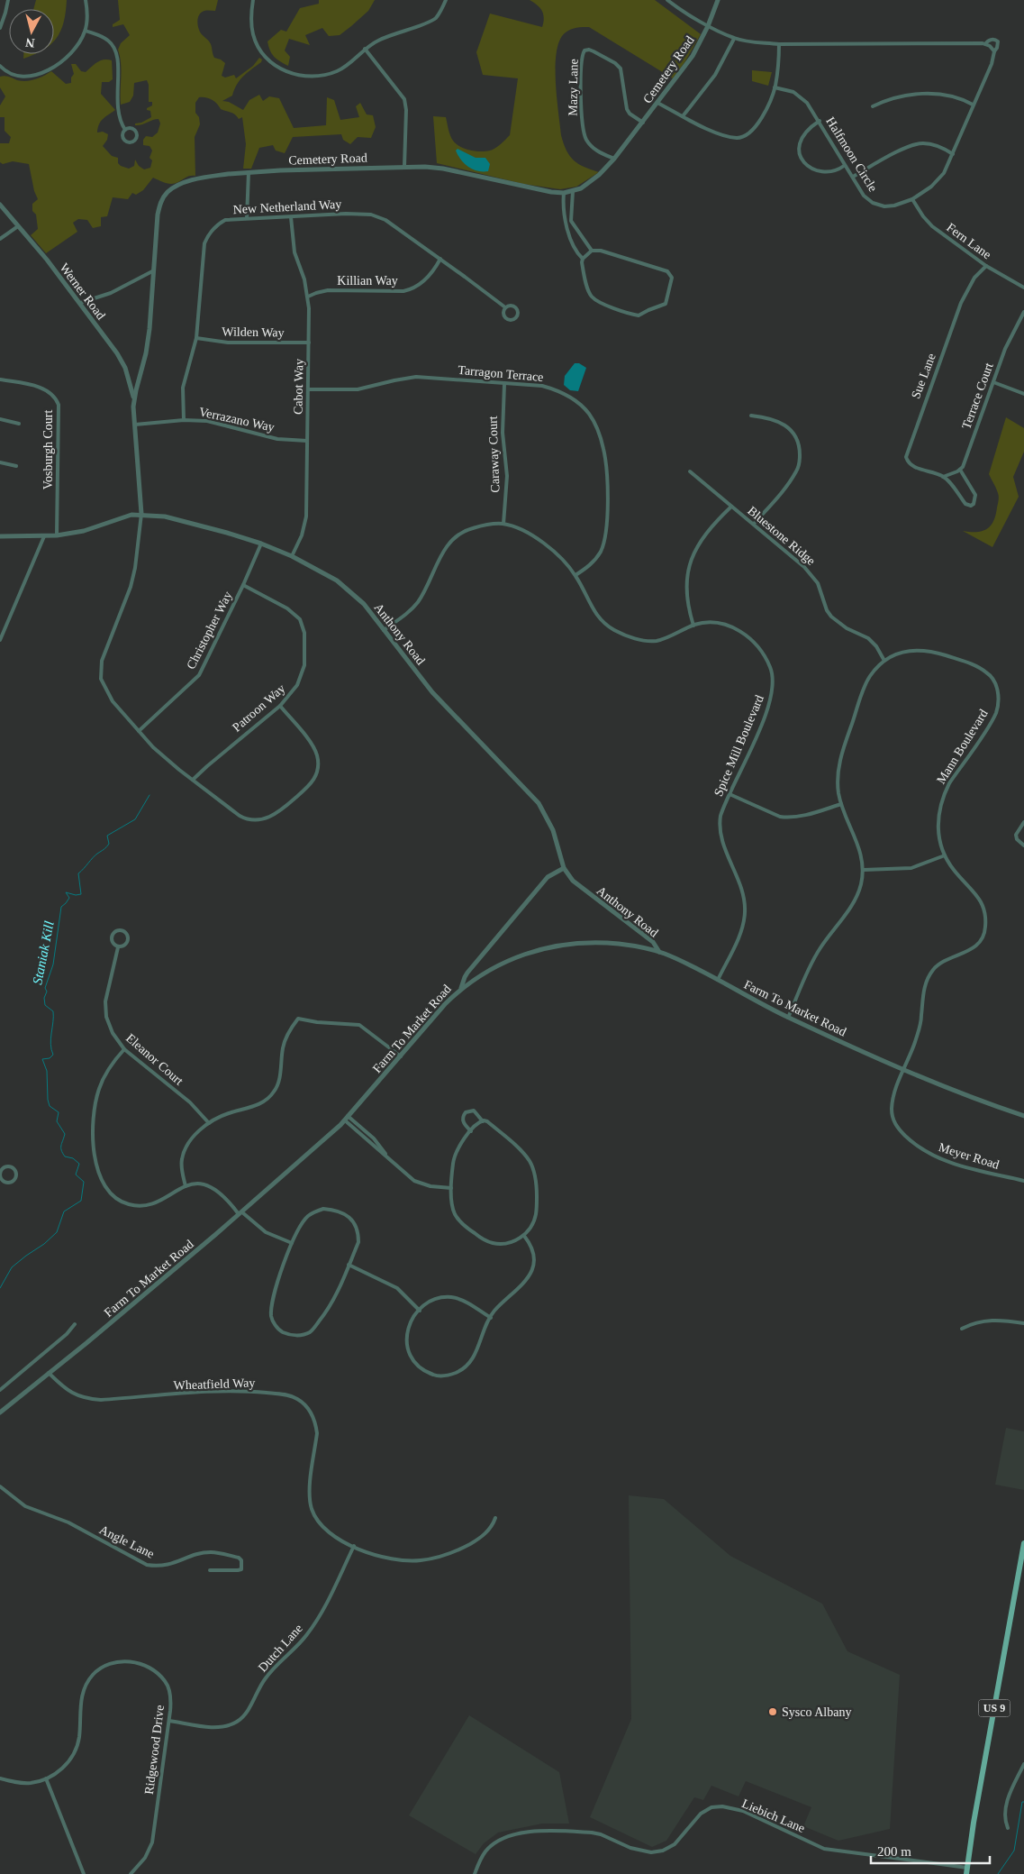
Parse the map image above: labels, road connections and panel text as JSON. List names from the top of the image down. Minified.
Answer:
{"streets":{"main road":["US 9"],"street":["Cemetery Road","Mazy Lane","Halfmoon Circle","New Netherland Way","Fern Lane","Killian Way","Werner Road","Wilden Way","Tarragon Terrace","Sue Lane","Cabot Way","Terrace Court","Verrazano Way","Vosburgh Court","Caraway Court","Bluestone Ridge","Christopher Way","Anthony Road","Patroon Way","Spice Mill Boulevard","Mann Boulevard","Farm To Market Road","Eleanor Court","Meyer Road","Wheatfield Way","Angle Lane","Dutch Lane","Ridgewood Drive","Liebich Lane"]},"crossings":[["Cemetery Road","Mazy Lane"],["Cemetery Road","Werner Road"],["Cemetery Road","Verrazano Way"],["Cemetery Road","Anthony Road"],["Halfmoon Circle","Fern Lane"],["New Netherland Way","Killian Way"],["New Netherland Way","Wilden Way"],["New Netherland Way","Cabot Way"],["New Netherland Way","Verrazano Way"],["Fern Lane","Sue Lane"],["Killian Way","Cabot Way"],["Wilden Way","Cabot Way"],["Tarragon Terrace","Cabot Way"],["Tarragon Terrace","Caraway Court"],["Tarragon Terrace","Spice Mill Boulevard"],["Cabot Way","Verrazano Way"],["Cabot Way","Anthony Road"],["Vosburgh Court","Anthony Road"],["Caraway Court","Spice Mill Boulevard"],["Bluestone Ridge","Mann Boulevard"],["Christopher Way","Anthony Road"],["Christopher Way","Patroon Way"],["Anthony Road","Spice Mill Boulevard"],["Anthony Road","Farm To Market Road"],["Spice Mill Boulevard","Farm To Market Road"],["Mann Boulevard","Farm To Market Road"],["Mann Boulevard","Meyer Road"],["Farm To Market Road","Meyer Road"],["Farm To Market Road","Wheatfield Way"],["Wheatfield Way","Dutch Lane"],["Dutch Lane","Ridgewood Drive"],["US 9","Liebich Lane"]],"water":["Staniak Kill"],"places":["Sysco Albany"],"scale_bar":"200 m","north":"bottom"}
